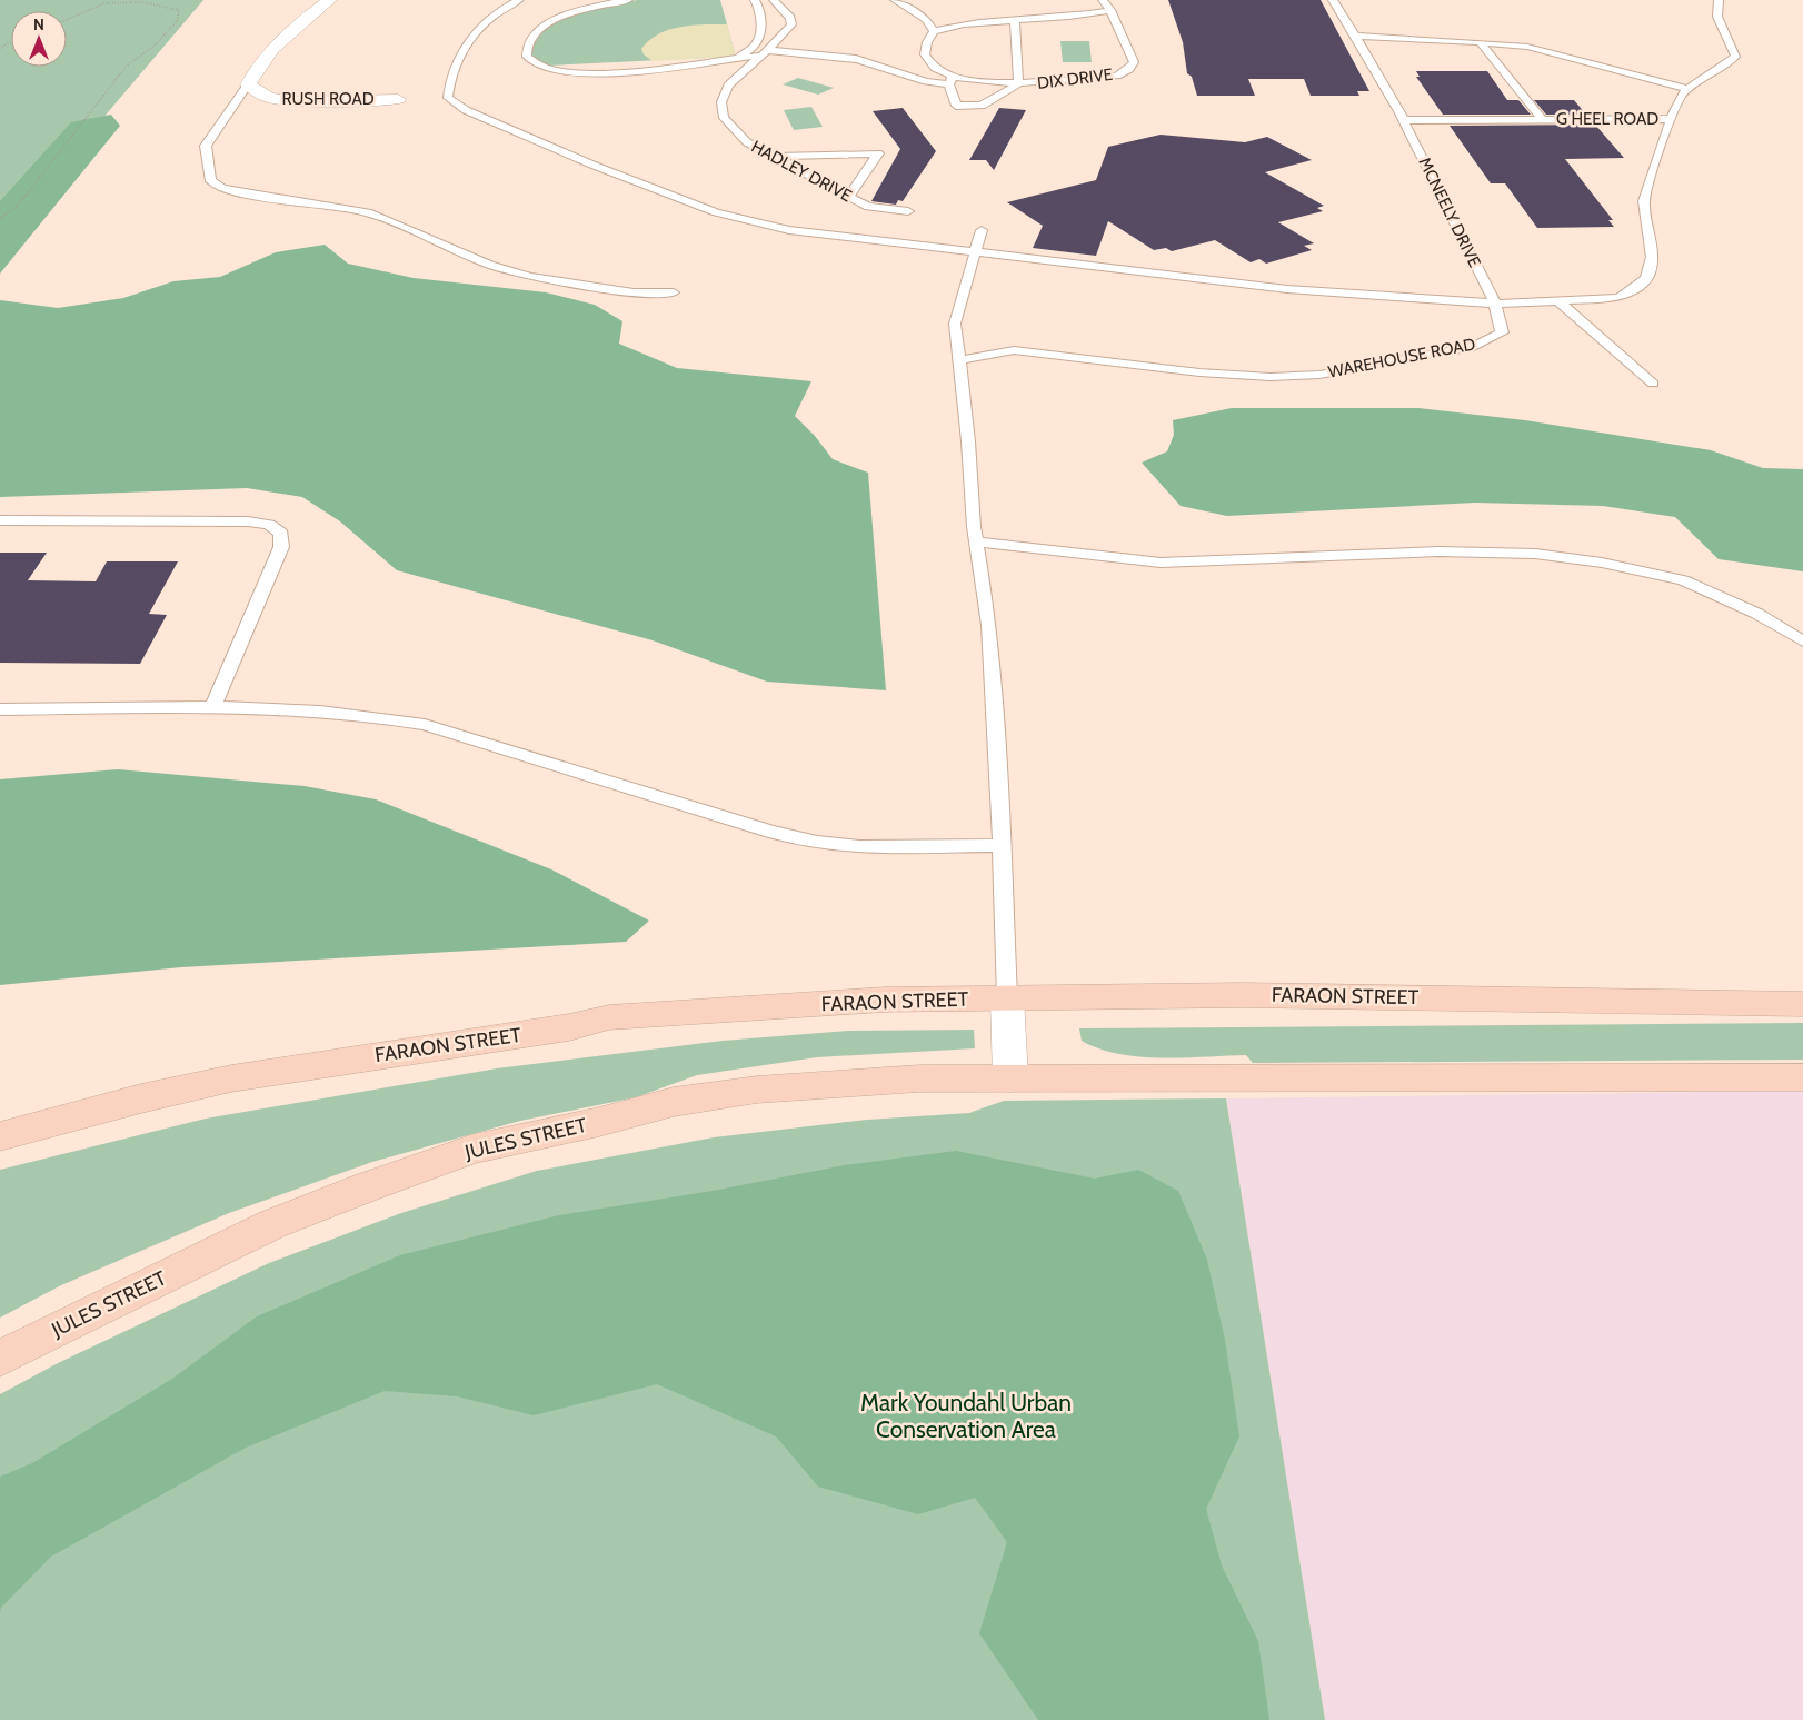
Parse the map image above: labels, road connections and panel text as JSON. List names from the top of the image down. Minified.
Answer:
{"streets":{"main road":["FARAON STREET","JULES STREET"],"street":["RUSH ROAD"],"lane":["DIX DRIVE","G HEEL ROAD","HADLEY DRIVE","MCNEELY DRIVE","WAREHOUSE ROAD"]},"crossings":[["DIX DRIVE","HADLEY DRIVE"],["MCNEELY DRIVE","WAREHOUSE ROAD"]],"parks":["Mark Youndahl Urban Conservation Area"],"north":"top"}
